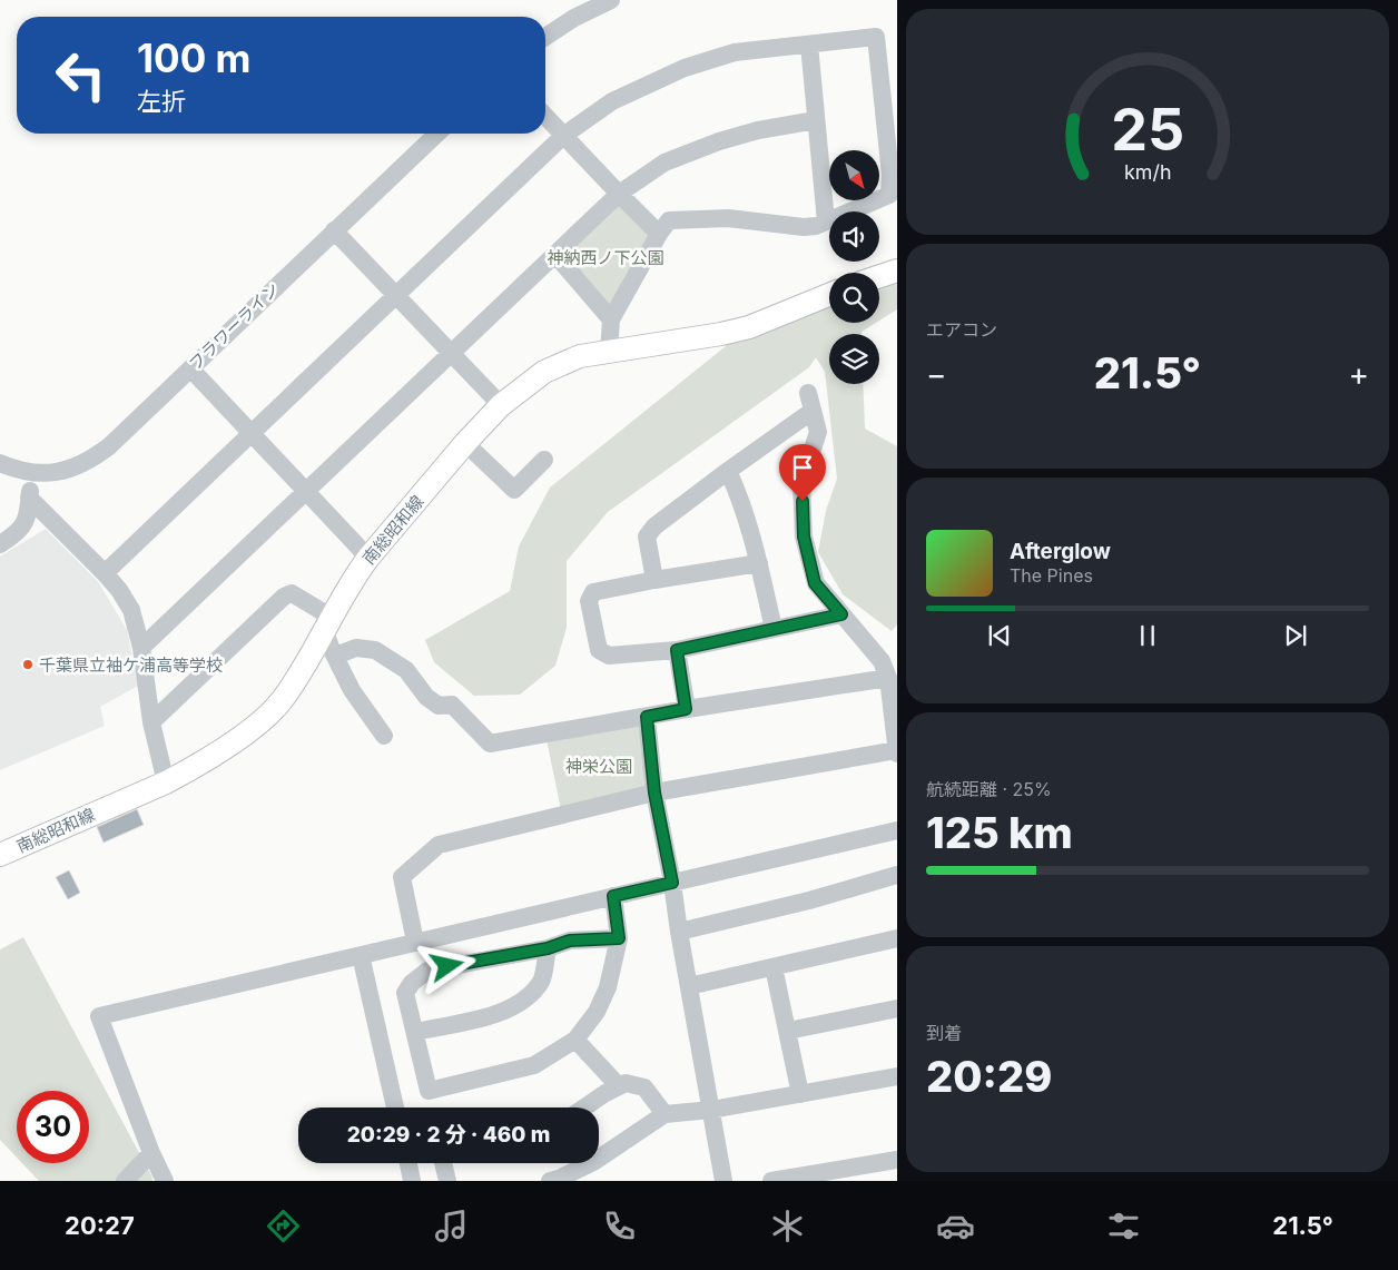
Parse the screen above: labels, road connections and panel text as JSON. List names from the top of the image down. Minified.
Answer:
{"streets":{"main road":["南総昭和線"],"street":["フラワーライン"]},"parks":["神納西ノ下公園","神栄公園"],"places":["千葉県立袖ケ浦高等学校"],"north":"bottom right","page":{"turn":["100 m","左折"],"tile":["エアコン",["航続距離 · 25%","125 km"],["到着","20:29"]],"heat":["−","21.5°","+"],"song":["Afterglow","The Pines"],"limit":"30","trip":"20:29 · 2 分 · 460 m","tabs":["20:27","21.5°"],"gauge":["25","km/h"]}}
